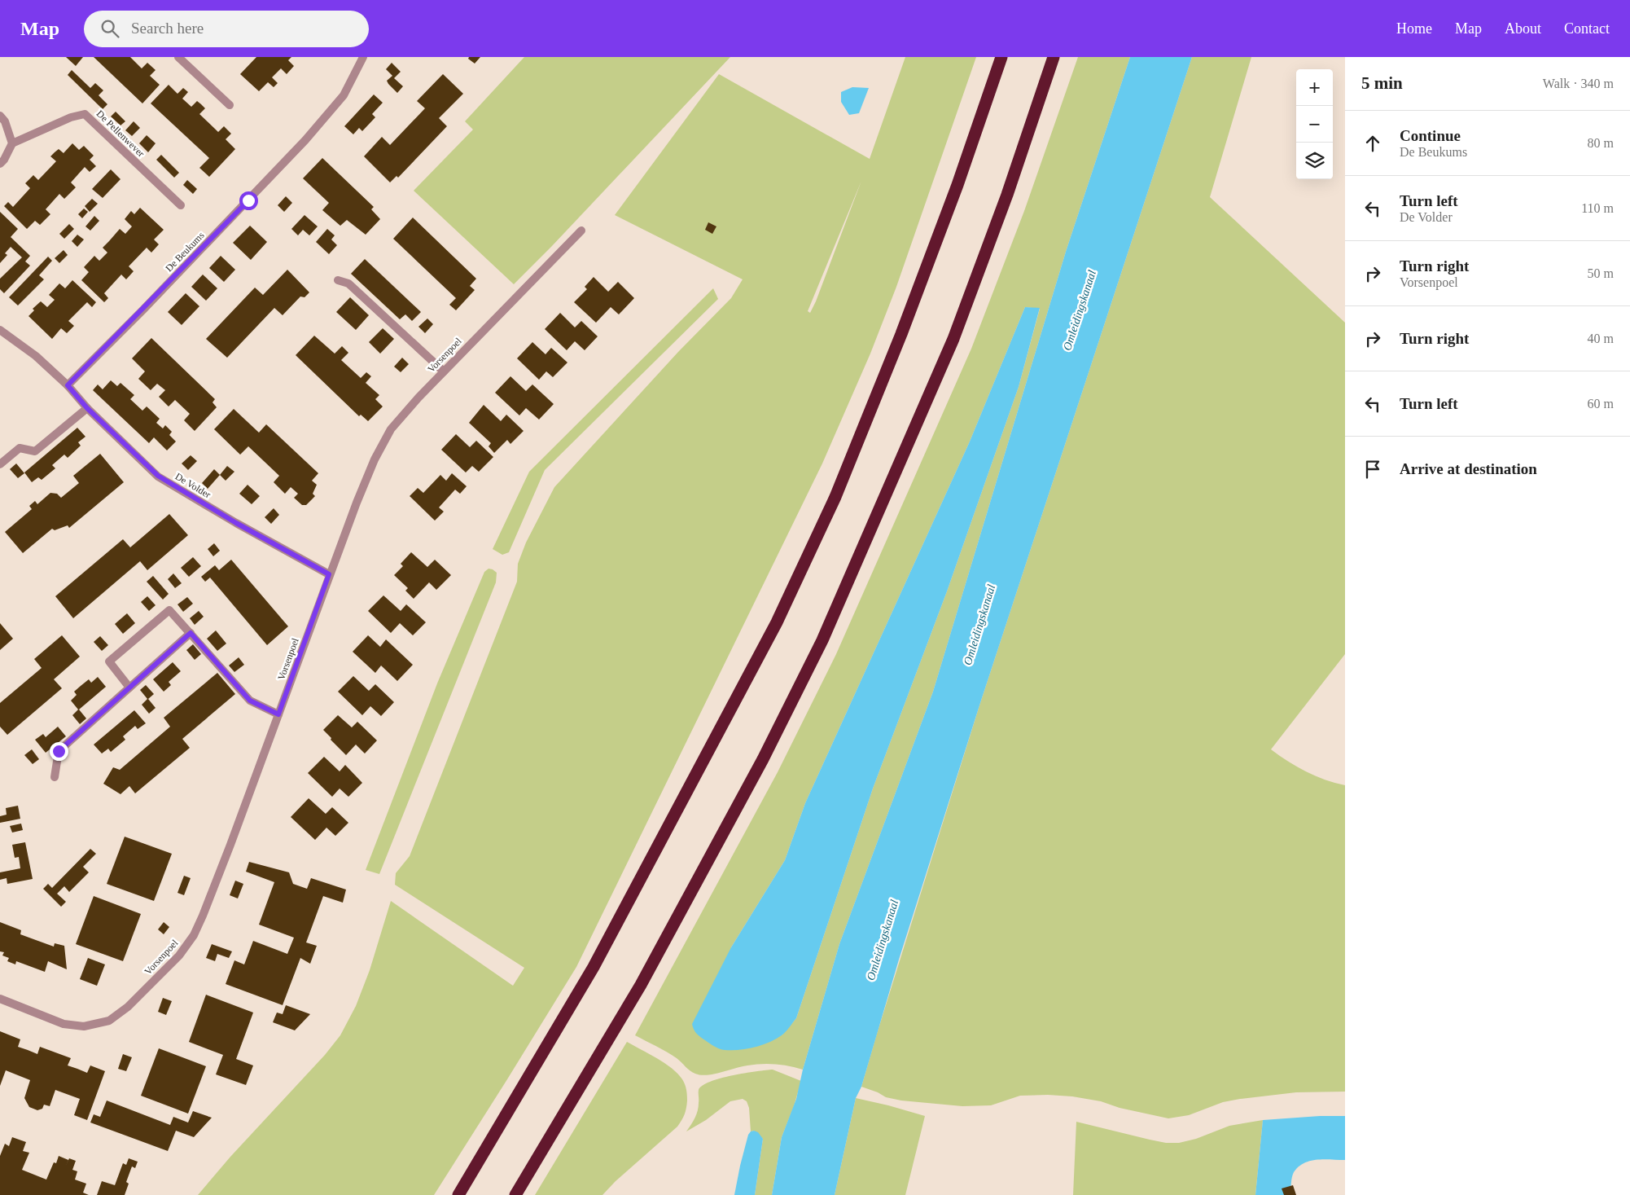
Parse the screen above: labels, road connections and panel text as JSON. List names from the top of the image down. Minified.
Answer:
{"streets":{"street":["De Pellenwever","De Beukums","Vorsenpoel","De Volder"]},"crossings":[["De Beukums","De Volder"],["Vorsenpoel","De Volder"]],"water":["Omleidingskanaal"],"page":{"header":"Map","search":"Search here","nav":["Home","Map","About","Contact"],"heading":["5 min","Walk · 340 m"],"map_buttons":["+","−"],"list":[["Continue","De Beukums","80 m"],["Turn left","De Volder","110 m"],["Turn right","Vorsenpoel","50 m"],["Turn right","40 m"],["Turn left","60 m"],"Arrive at destination"]}}
